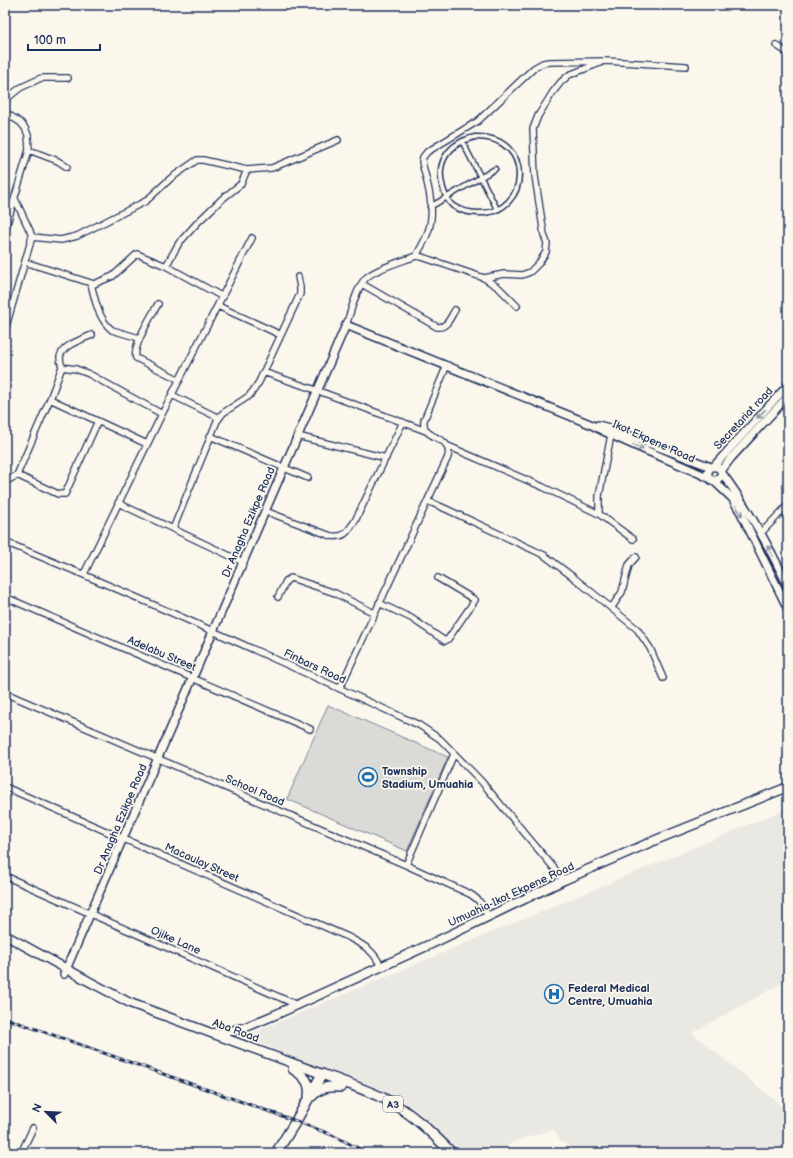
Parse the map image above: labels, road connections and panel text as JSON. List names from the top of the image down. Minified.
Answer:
{"streets":{"main road":["Umuahia-Ikot Ekpene Road","Aba Road","A3"],"street":["Secretariat road","Ikot Ekpene Road","Dr Anagha Ezikpe Road","Adelabu Street","Finbars Road","School Road","Macaulay Street","Ojike Lane"]},"crossings":[["Secretariat road","Ikot Ekpene Road"],["Dr Anagha Ezikpe Road","Adelabu Street"],["Dr Anagha Ezikpe Road","Finbars Road"],["Dr Anagha Ezikpe Road","School Road"],["Dr Anagha Ezikpe Road","Macaulay Street"],["Dr Anagha Ezikpe Road","Ojike Lane"],["Dr Anagha Ezikpe Road","Aba Road"],["Finbars Road","Umuahia-Ikot Ekpene Road"],["School Road","Umuahia-Ikot Ekpene Road"],["Macaulay Street","Umuahia-Ikot Ekpene Road"],["Umuahia-Ikot Ekpene Road","Ojike Lane"],["Umuahia-Ikot Ekpene Road","Aba Road"]],"places":{"sports":["Township Stadium, Umuahia"],"hospital":["Federal Medical Centre, Umuahia"]},"scale_bar":"100 m","north":"top left"}
